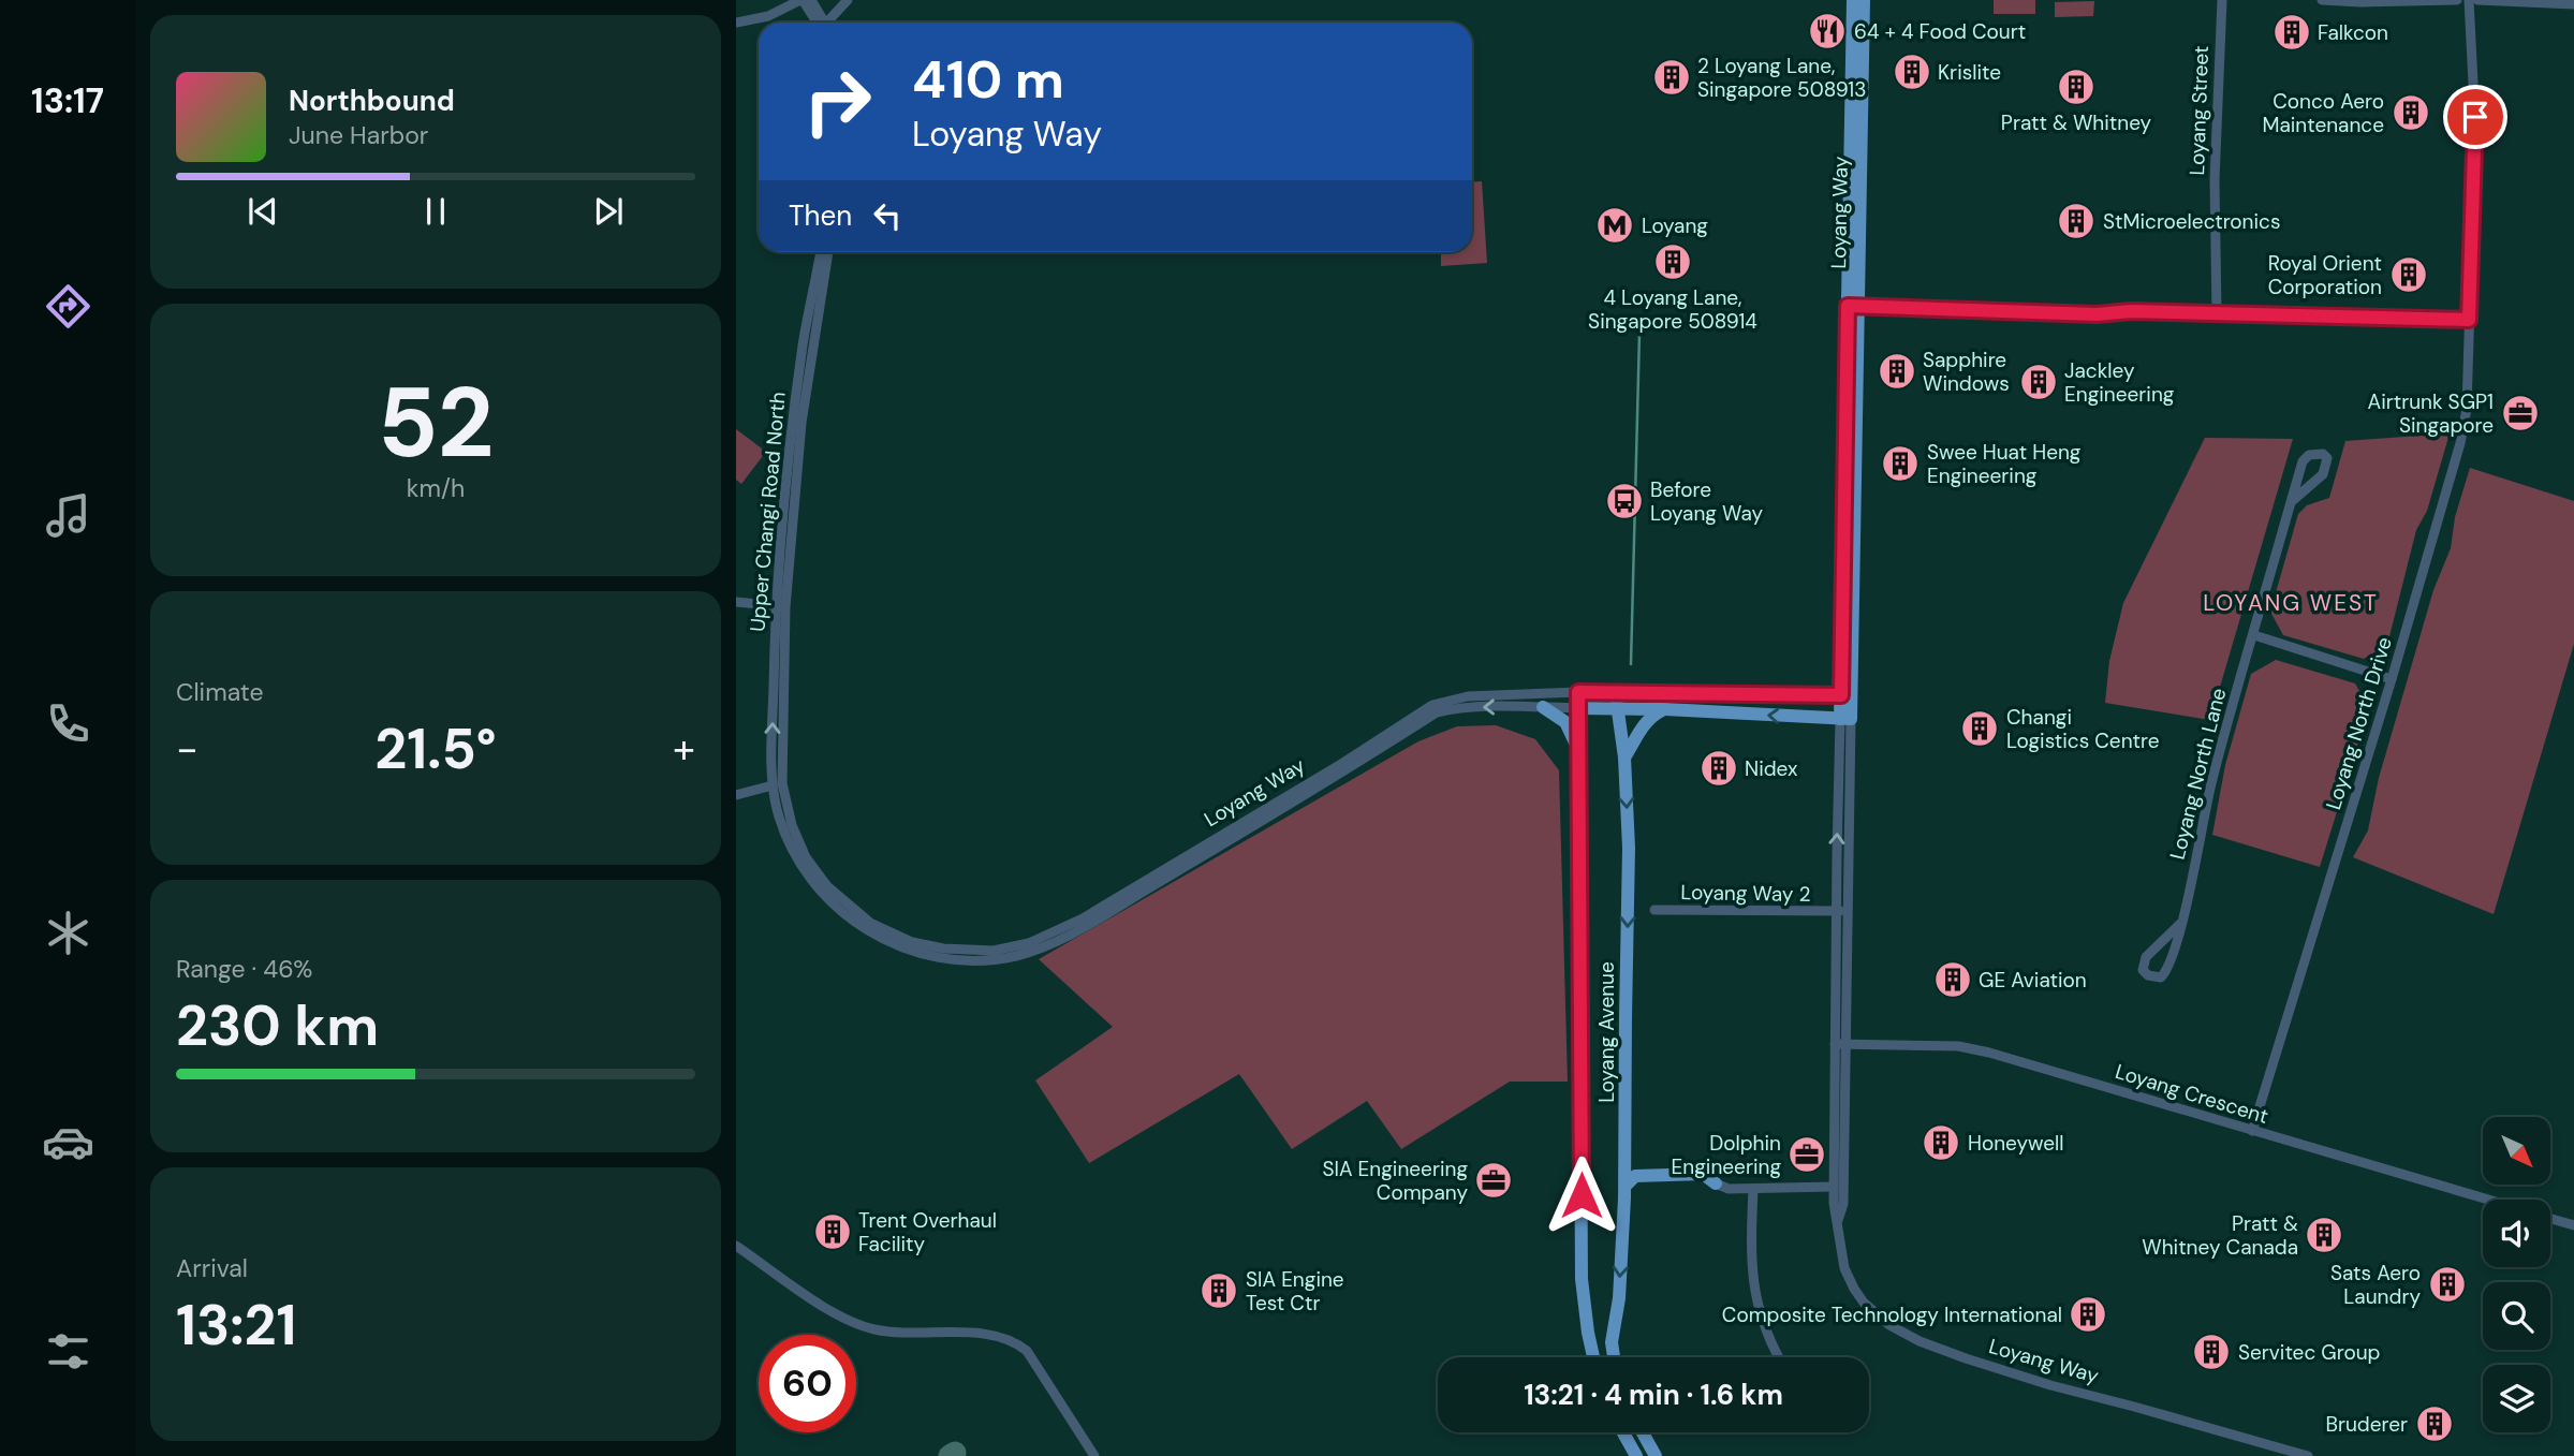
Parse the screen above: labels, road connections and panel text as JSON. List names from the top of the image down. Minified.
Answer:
{"streets":{"main road":["Loyang Way","Loyang Avenue"],"street":["Loyang Street","Upper Changi Road North","Loyang North Drive","Loyang North Lane","Loyang Way 2","Loyang Crescent"]},"crossings":[["Loyang Way","Upper Changi Road North"],["Loyang Way","Loyang Way 2"],["Loyang Way","Loyang Avenue"],["Loyang Way","Loyang Crescent"],["Loyang North Drive","Loyang Crescent"]],"districts":["LOYANG WEST"],"places":{"restaurant":["64 + 4 Food Court"],"building":["Falkcon","Krislite","2 Loyang Lane, Singapore 508913","Pratt & Whitney","Conco Aero Maintenance","StMicroelectronics","4 Loyang Lane, Singapore 508914","Royal Orient Corporation","Sapphire Windows","Jackley Engineering","Swee Huat Heng Engineering","Changi Logistics Centre","Nidex","GE Aviation","Honeywell","Trent Overhaul Facility","Pratt & Whitney Canada","Sats Aero Laundry","SIA Engine Test Ctr","Composite Technology International","Servitec Group","Bruderer"],"metro station":["Loyang"],"office":["Airtrunk SGP1 Singapore","Dolphin Engineering","SIA Engineering Company"],"bus stop":["Before Loyang Way"]},"north":"bottom right","page":{"tabs":"13:17","turn":["410 m","Loyang Way"],"song":["Northbound","June Harbor"],"then":"Then","tile":[["52","km/h"],"Climate",["Range · 46%","230 km"],["Arrival","13:21"]],"heat":["−","21.5°","+"],"limit":"60","trip":"13:21 · 4 min · 1.6 km"}}
